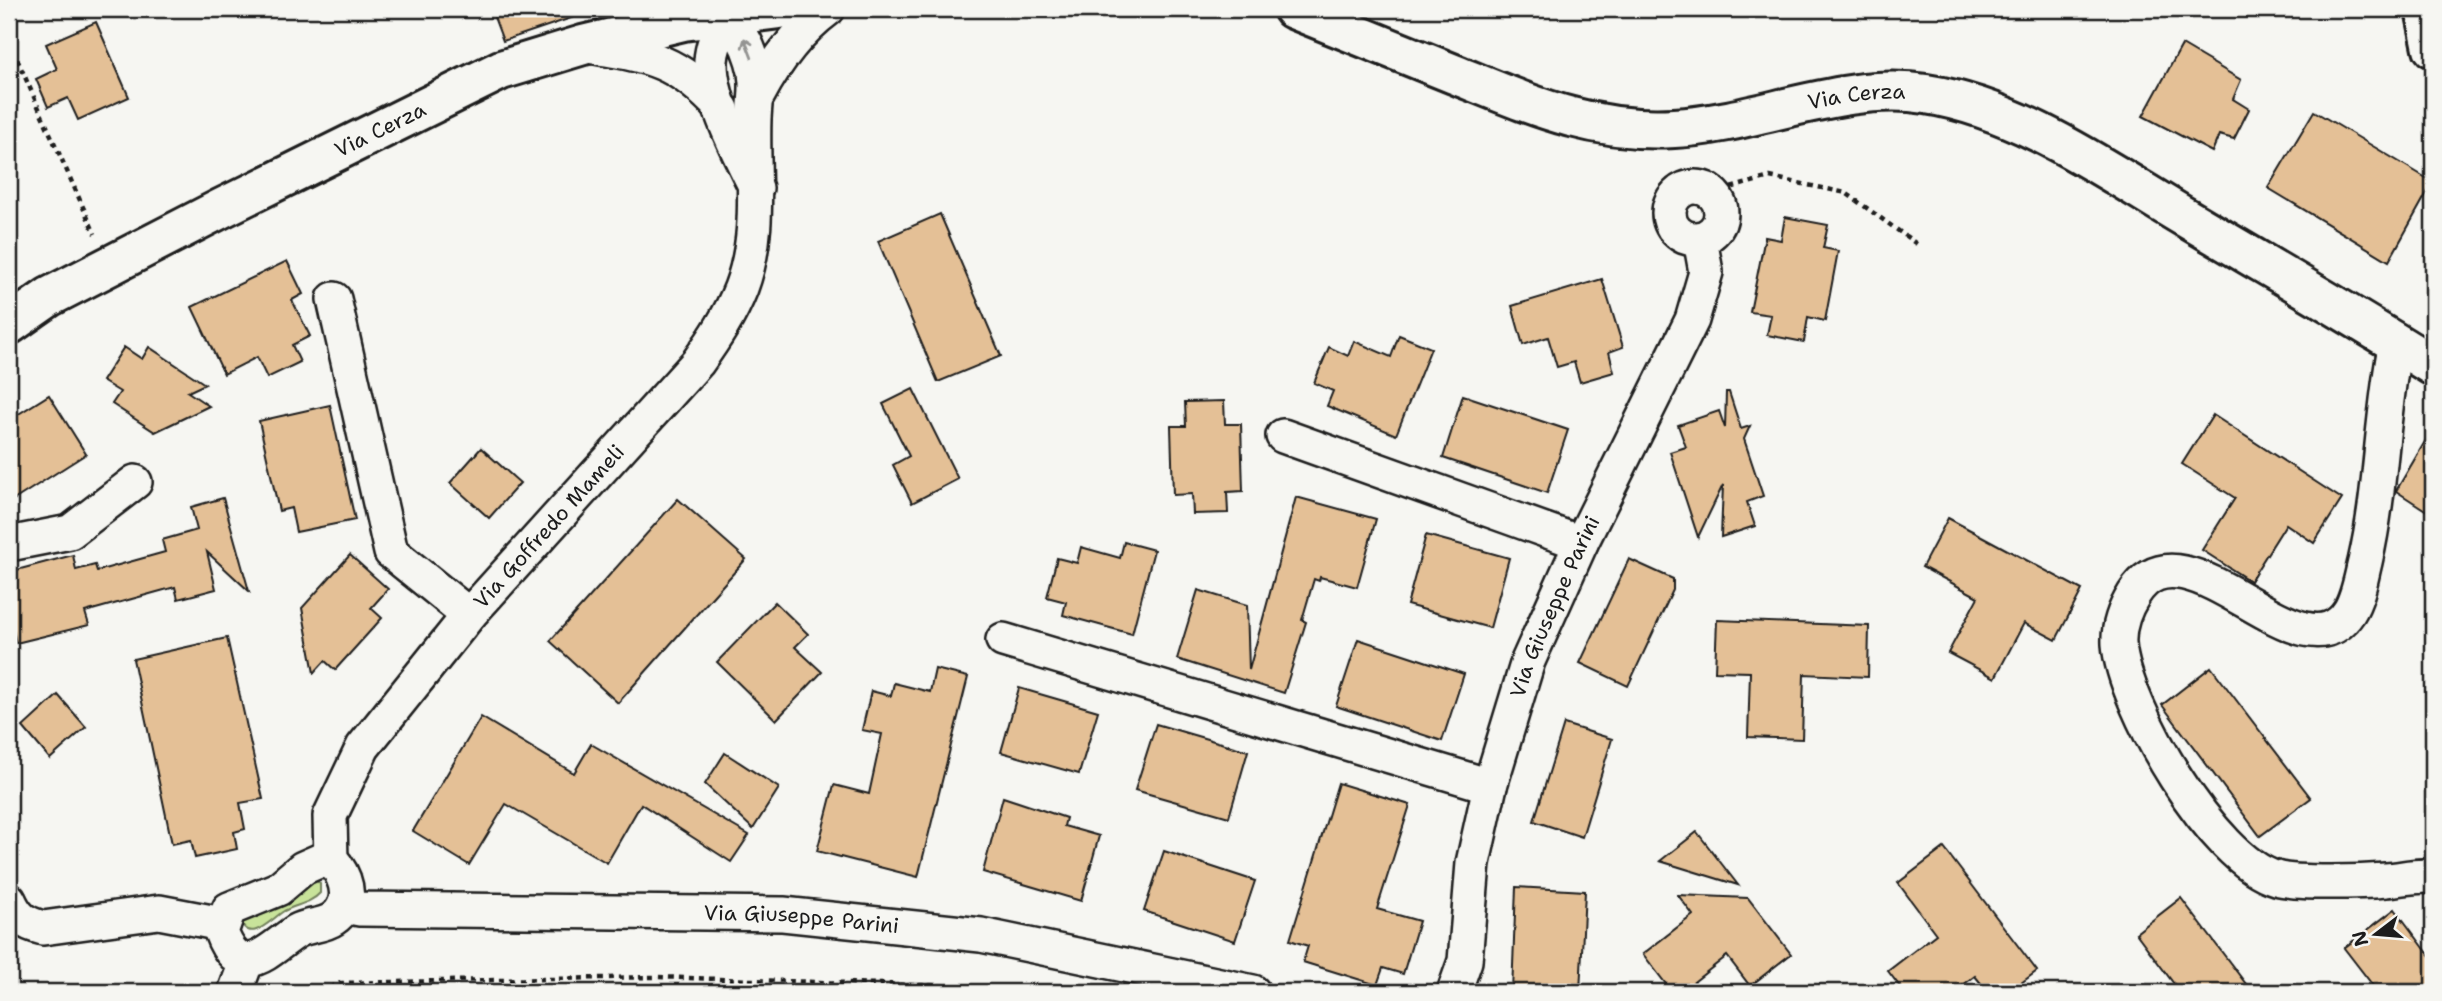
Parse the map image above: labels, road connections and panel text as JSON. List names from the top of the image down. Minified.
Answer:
{"streets":{"main road":["Via Cerza"],"street":["Via Goffredo Mameli","Via Giuseppe Parini"]},"north":"left"}
